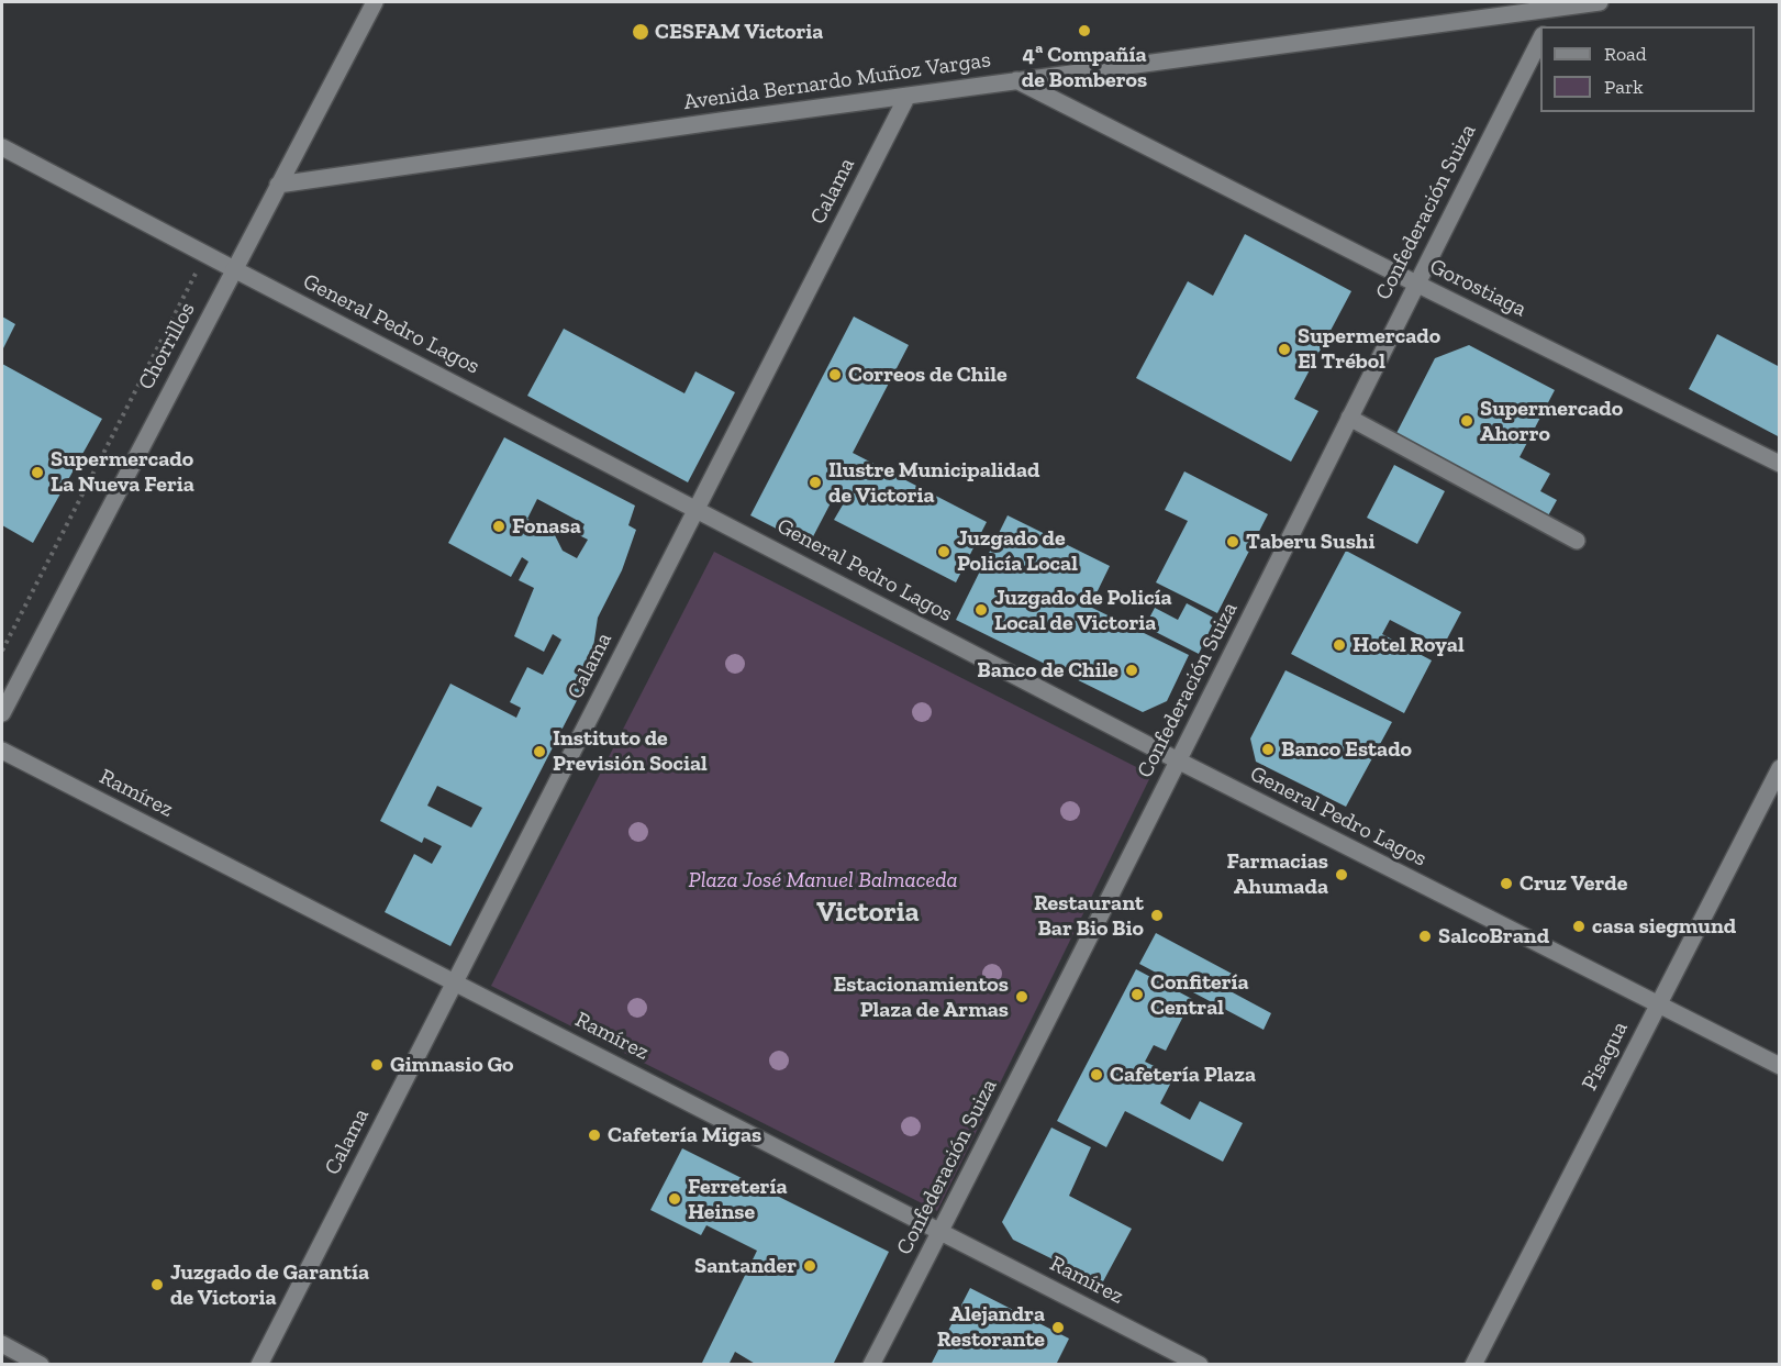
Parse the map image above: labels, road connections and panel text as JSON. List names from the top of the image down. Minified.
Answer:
{"streets":{"street":["Avenida Bernardo Muñoz Vargas","Calama","Confederación Suiza","Gorostiaga","General Pedro Lagos","Chorrillos","Ramírez","Pisagua"]},"crossings":[["Avenida Bernardo Muñoz Vargas","Calama"],["Avenida Bernardo Muñoz Vargas","Gorostiaga"],["Avenida Bernardo Muñoz Vargas","Chorrillos"],["Calama","General Pedro Lagos"],["Calama","Ramírez"],["Confederación Suiza","Gorostiaga"],["Confederación Suiza","General Pedro Lagos"],["Confederación Suiza","Ramírez"],["General Pedro Lagos","Chorrillos"],["General Pedro Lagos","Pisagua"]],"districts":["Victoria"],"parks":["Plaza José Manuel Balmaceda"],"places":["4ª Compañía de Bomberos","CESFAM Victoria","Supermercado El Trébol","Correos de Chile","Supermercado Ahorro","Supermercado La Nueva Feria","Ilustre Municipalidad de Victoria","Fonasa","Taberu Sushi","Juzgado de Policía Local","Juzgado de Policía Local de Victoria","Hotel Royal","Banco de Chile","Banco Estado","Instituto de Previsión Social","Farmacias Ahumada","Cruz Verde","Restaurant Bar Bio Bio","casa siegmund","SalcoBrand","Confitería Central","Estacionamientos Plaza de Armas","Gimnasio Go","Cafetería Plaza","Cafetería Migas","Ferretería Heinse","Santander","Juzgado de Garantía de Victoria","Alejandra Restorante"],"legend":["Road","Park"]}
